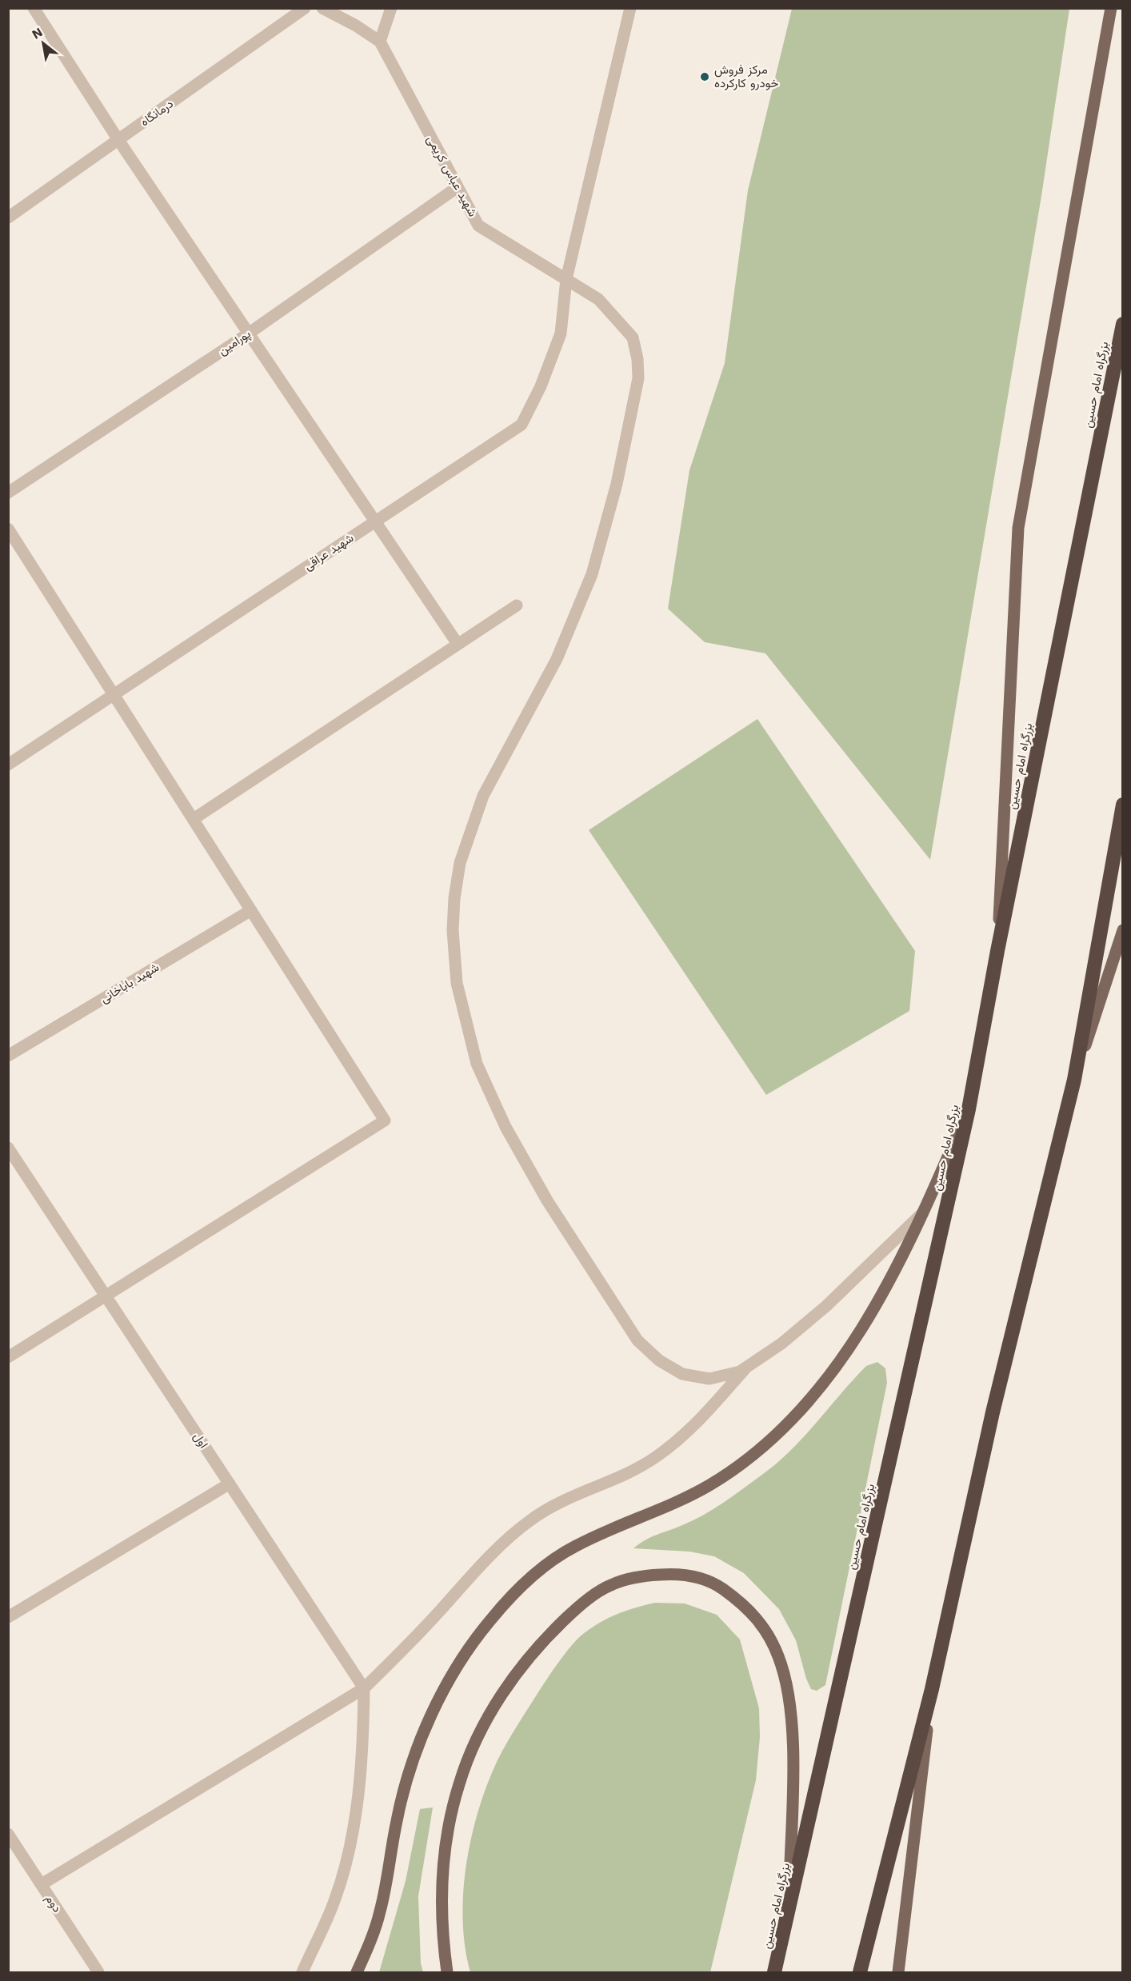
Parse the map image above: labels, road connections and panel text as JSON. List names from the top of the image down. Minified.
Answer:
{"streets":{"highway":["بزرگراه امام حسین"],"street":["درمانگاه","شهید عباس کریمی","پورامین","شهید عراقی","شهید باباخانی","اول","دوم"]},"crossings":[["شهید عباس کریمی","پورامین"],["شهید عباس کریمی","شهید عراقی"]],"places":["مرکز فروش خودرو کارکرده"],"north":"top left"}
